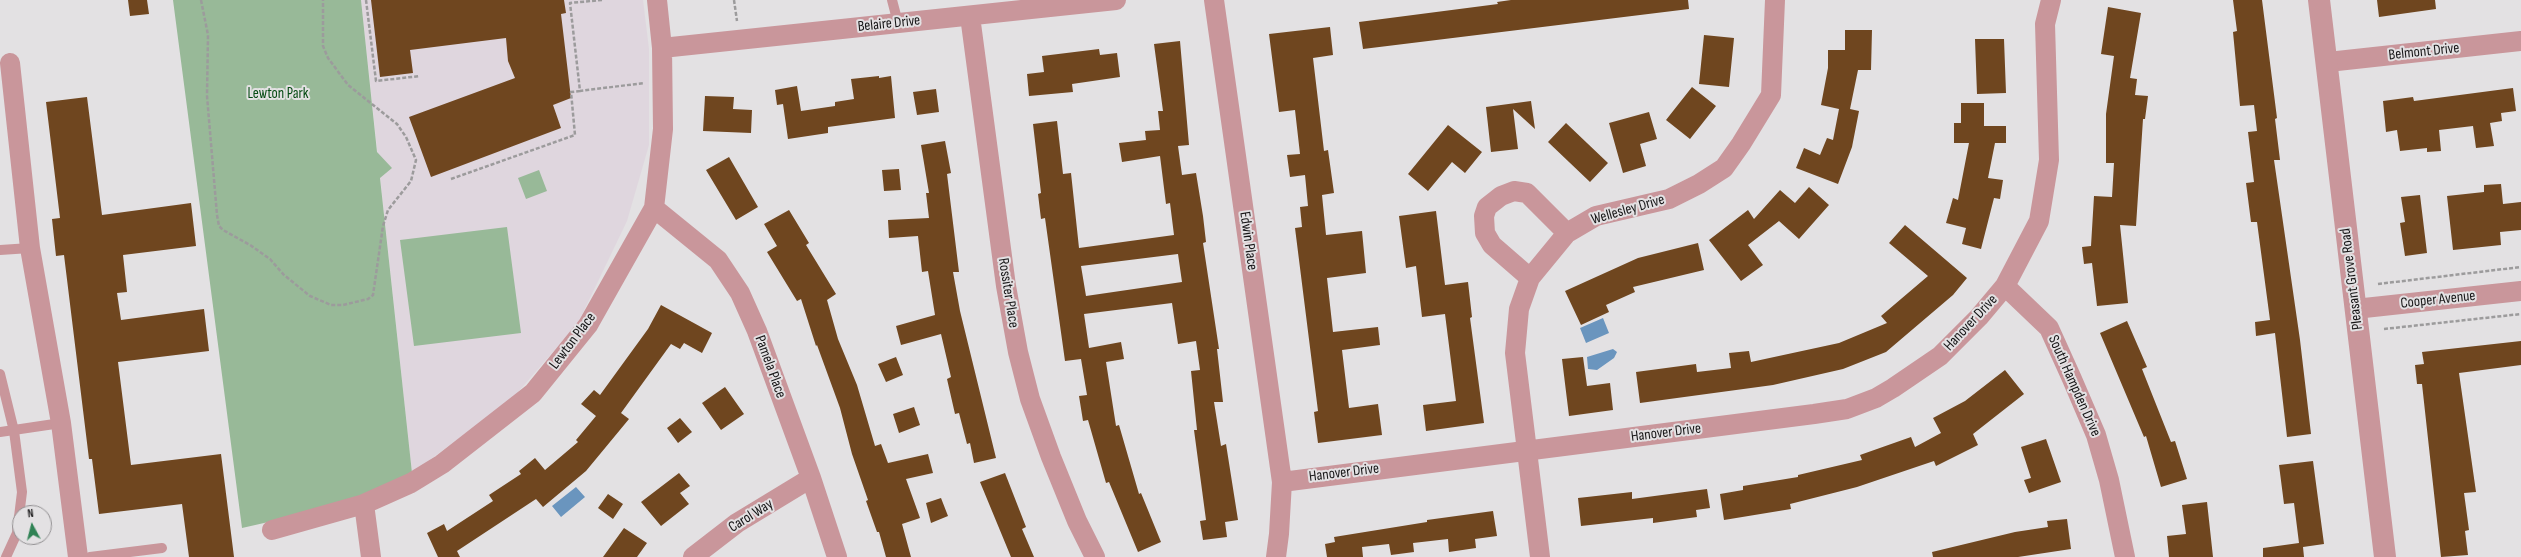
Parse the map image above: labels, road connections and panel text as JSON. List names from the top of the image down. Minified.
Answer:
{"streets":{"street":["Belaire Drive","Belmont Drive","Wellesley Drive","Edwin Place","Pleasant Grove Road","Rossiter Place","Cooper Avenue","Hanover Drive","Lewton Place","Pamela Place","South Hampden Drive","Carol Way"]},"crossings":[["Belaire Drive","Rossiter Place"],["Belaire Drive","Lewton Place"],["Belmont Drive","Pleasant Grove Road"],["Wellesley Drive","Hanover Drive"],["Edwin Place","Hanover Drive"],["Pleasant Grove Road","Cooper Avenue"],["Hanover Drive","South Hampden Drive"],["Lewton Place","Pamela Place"],["Pamela Place","Carol Way"]],"parks":["Lewton Park"],"north":"top"}
